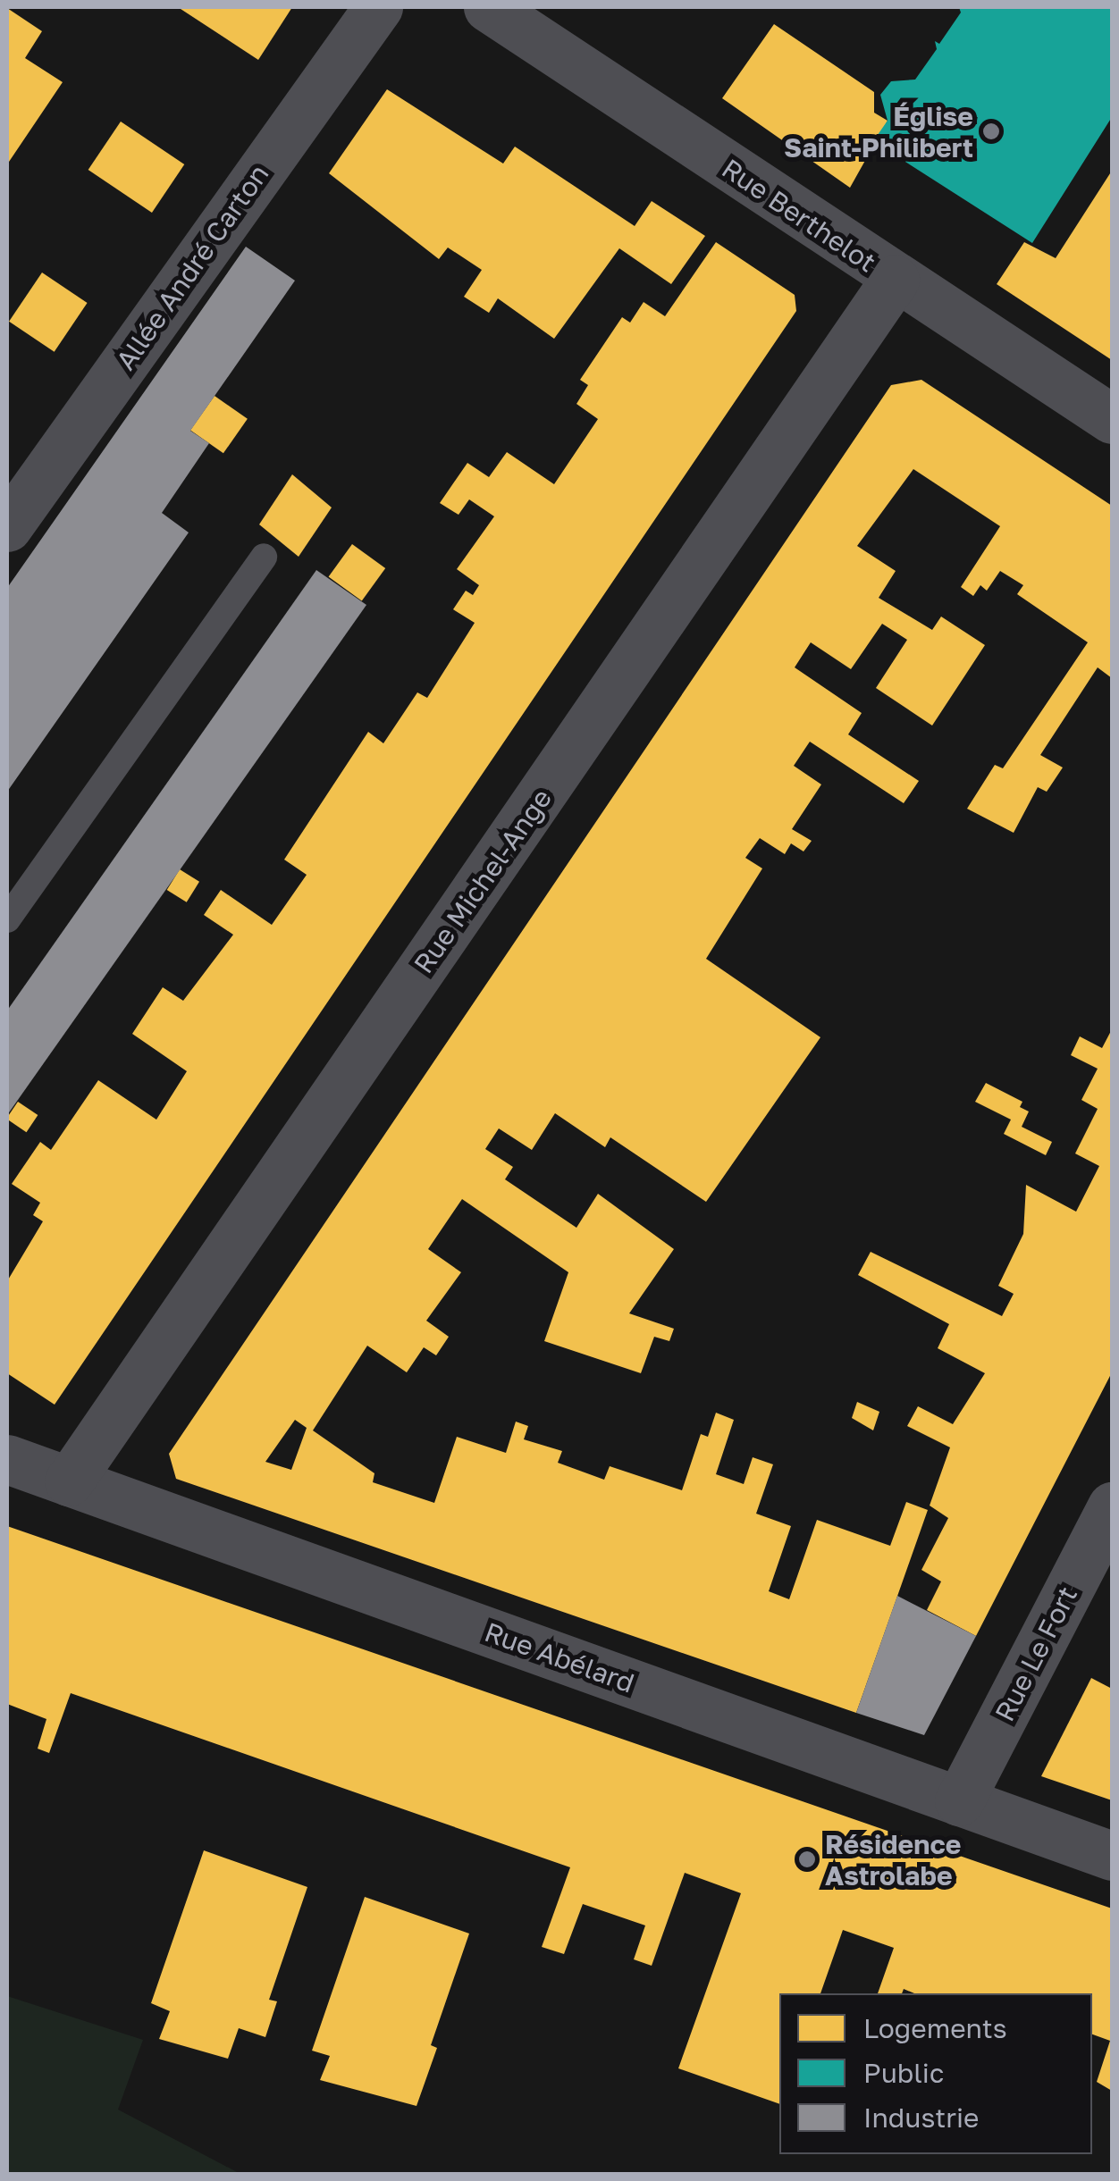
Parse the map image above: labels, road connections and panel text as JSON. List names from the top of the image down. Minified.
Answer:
{"streets":{"street":["Rue Berthelot","Allée André Carton","Rue Michel-Ange","Rue Le Fort","Rue Abélard"]},"crossings":[["Rue Berthelot","Rue Michel-Ange"],["Rue Michel-Ange","Rue Abélard"],["Rue Le Fort","Rue Abélard"]],"places":["Église Saint-Philibert","Résidence Astrolabe"],"legend":["Logements","Public","Industrie"]}
